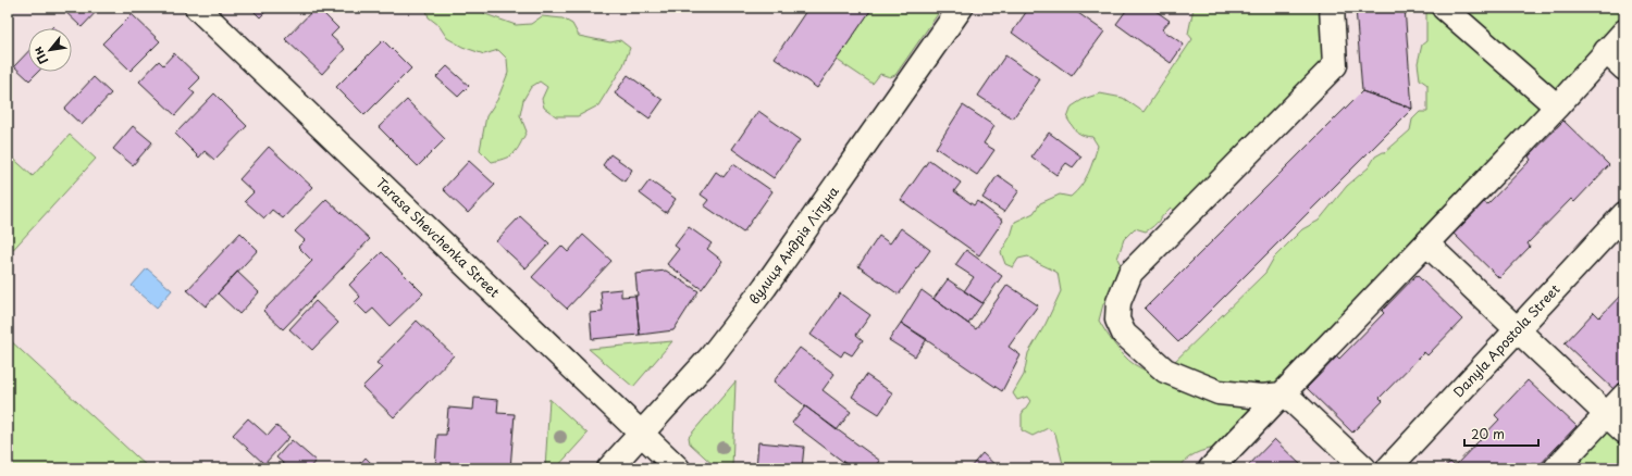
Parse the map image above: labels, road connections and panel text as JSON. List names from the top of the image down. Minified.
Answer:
{"streets":{"street":["Tarasa Shevchenka Street","вулиця Андрія Літуна","Danyla Apostola Street"]},"crossings":[["Tarasa Shevchenka Street","вулиця Андрія Літуна"]],"scale_bar":"20 m","north":"bottom left"}
